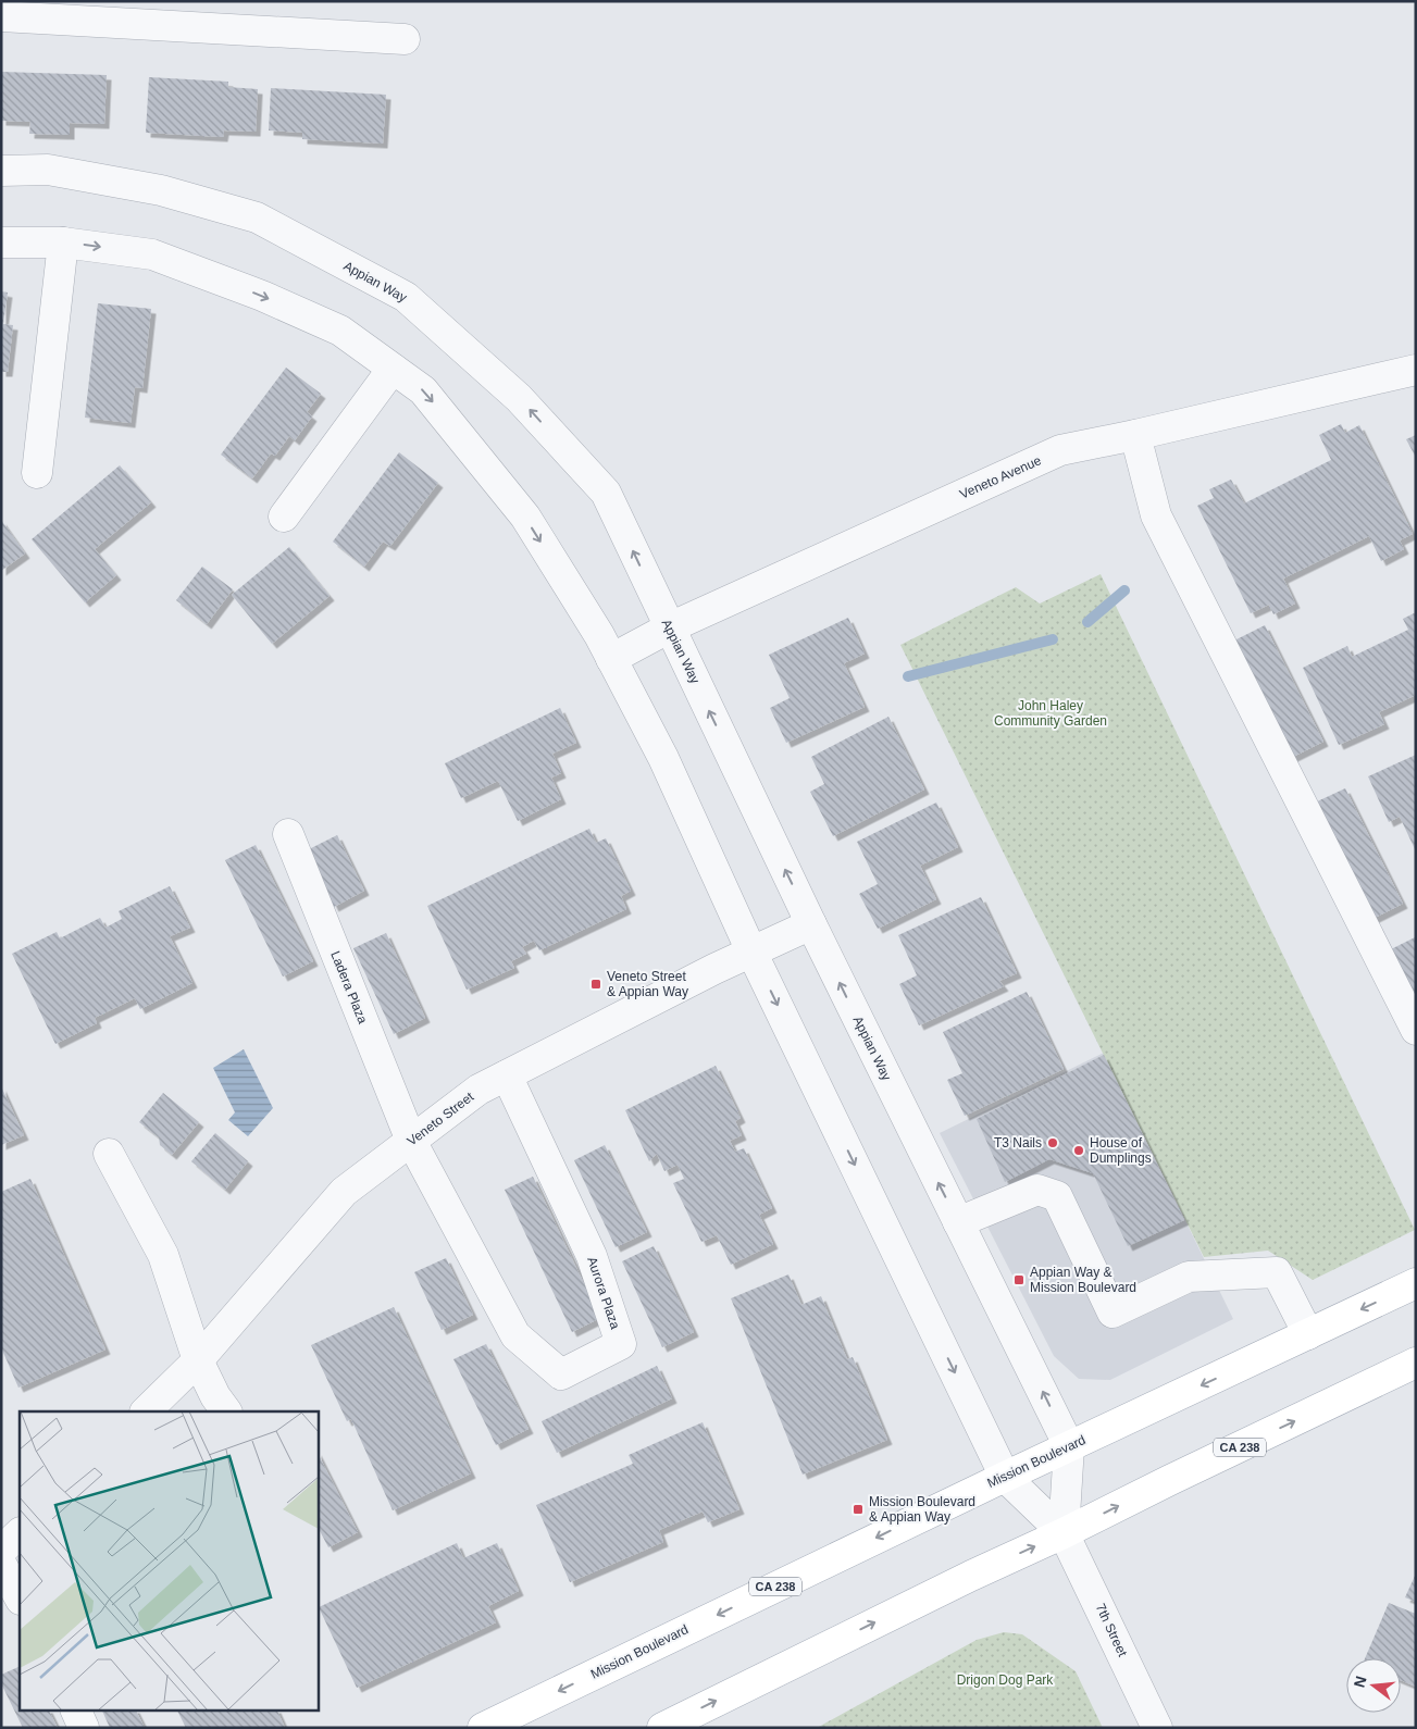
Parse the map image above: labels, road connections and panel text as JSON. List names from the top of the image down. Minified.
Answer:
{"streets":{"main road":["CA 238","Mission Boulevard"],"street":["Appian Way","Veneto Avenue","Ladera Plaza","Veneto Street","Aurora Plaza","7th Street"]},"crossings":[["Appian Way","Veneto Avenue"],["Appian Way","Veneto Street"],["Appian Way","Mission Boulevard"],["Appian Way","7th Street"],["Ladera Plaza","Veneto Street"],["Ladera Plaza","Aurora Plaza"],["Veneto Street","Aurora Plaza"],["CA 238","7th Street"],["Mission Boulevard","7th Street"]],"parks":["John Haley Community Garden","Drigon Dog Park"],"places":{"transit":["Veneto Street & Appian Way","Appian Way & Mission Boulevard","Mission Boulevard & Appian Way"],"other":["T3 Nails","House of Dumplings"]},"north":"left"}
